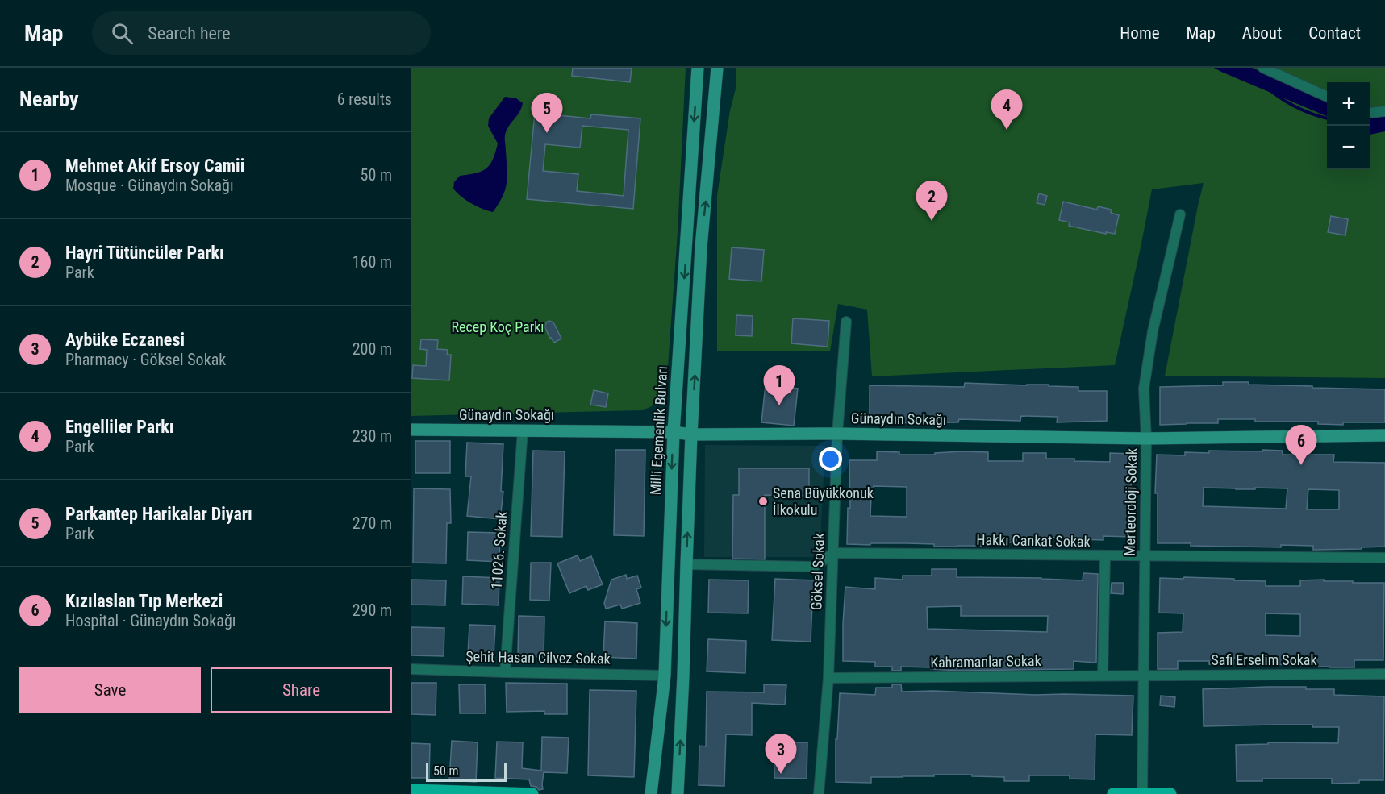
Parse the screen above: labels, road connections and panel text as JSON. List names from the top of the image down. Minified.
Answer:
{"streets":{"main road":["Günaydın Sokağı","Milli Egemenlik Bulvarı"],"street":["Merteoroloji Sokak","Hakkı Cankat Sokak","11026. Sokak","Göksel Sokak","Şehit Hasan Cilvez Sokak","Safi Erselim Sokak","Kahramanlar Sokak"]},"crossings":[["Günaydın Sokağı","Milli Egemenlik Bulvarı"],["Günaydın Sokağı","Merteoroloji Sokak"],["Günaydın Sokağı","11026. Sokak"],["Günaydın Sokağı","Göksel Sokak"],["Milli Egemenlik Bulvarı","Şehit Hasan Cilvez Sokak"],["Merteoroloji Sokak","Hakkı Cankat Sokak"],["Merteoroloji Sokak","Safi Erselim Sokak"],["Merteoroloji Sokak","Kahramanlar Sokak"],["Hakkı Cankat Sokak","Göksel Sokak"],["11026. Sokak","Şehit Hasan Cilvez Sokak"],["Göksel Sokak","Kahramanlar Sokak"],["Safi Erselim Sokak","Kahramanlar Sokak"]],"parks":["Recep Koç Parkı"],"places":["Sena Büyükkonuk İlkokulu"],"scale_bar":"50 m","page":{"header":"Map","search":"Search here","nav":["Home","Map","About","Contact"],"heading":["Nearby","6 results"],"map_buttons":["+","−"],"pins":["4","5","2","1","6","3"],"list":[{"mark":"1","name":"Mehmet Akif Ersoy Camii","note":"Mosque · Günaydın Sokağı","value":"50 m"},{"mark":"2","name":"Hayri Tütüncüler Parkı","note":"Park","value":"160 m"},{"mark":"3","name":"Aybüke Eczanesi","note":"Pharmacy · Göksel Sokak","value":"200 m"},{"mark":"4","name":"Engelliler Parkı","note":"Park","value":"230 m"},{"mark":"5","name":"Parkantep Harikalar Diyarı","note":"Park","value":"270 m"},{"mark":"6","name":"Kızılaslan Tıp Merkezi","note":"Hospital · Günaydın Sokağı","value":"290 m"}],"buttons":["Save","Share"],"scale":"50 m"}}
